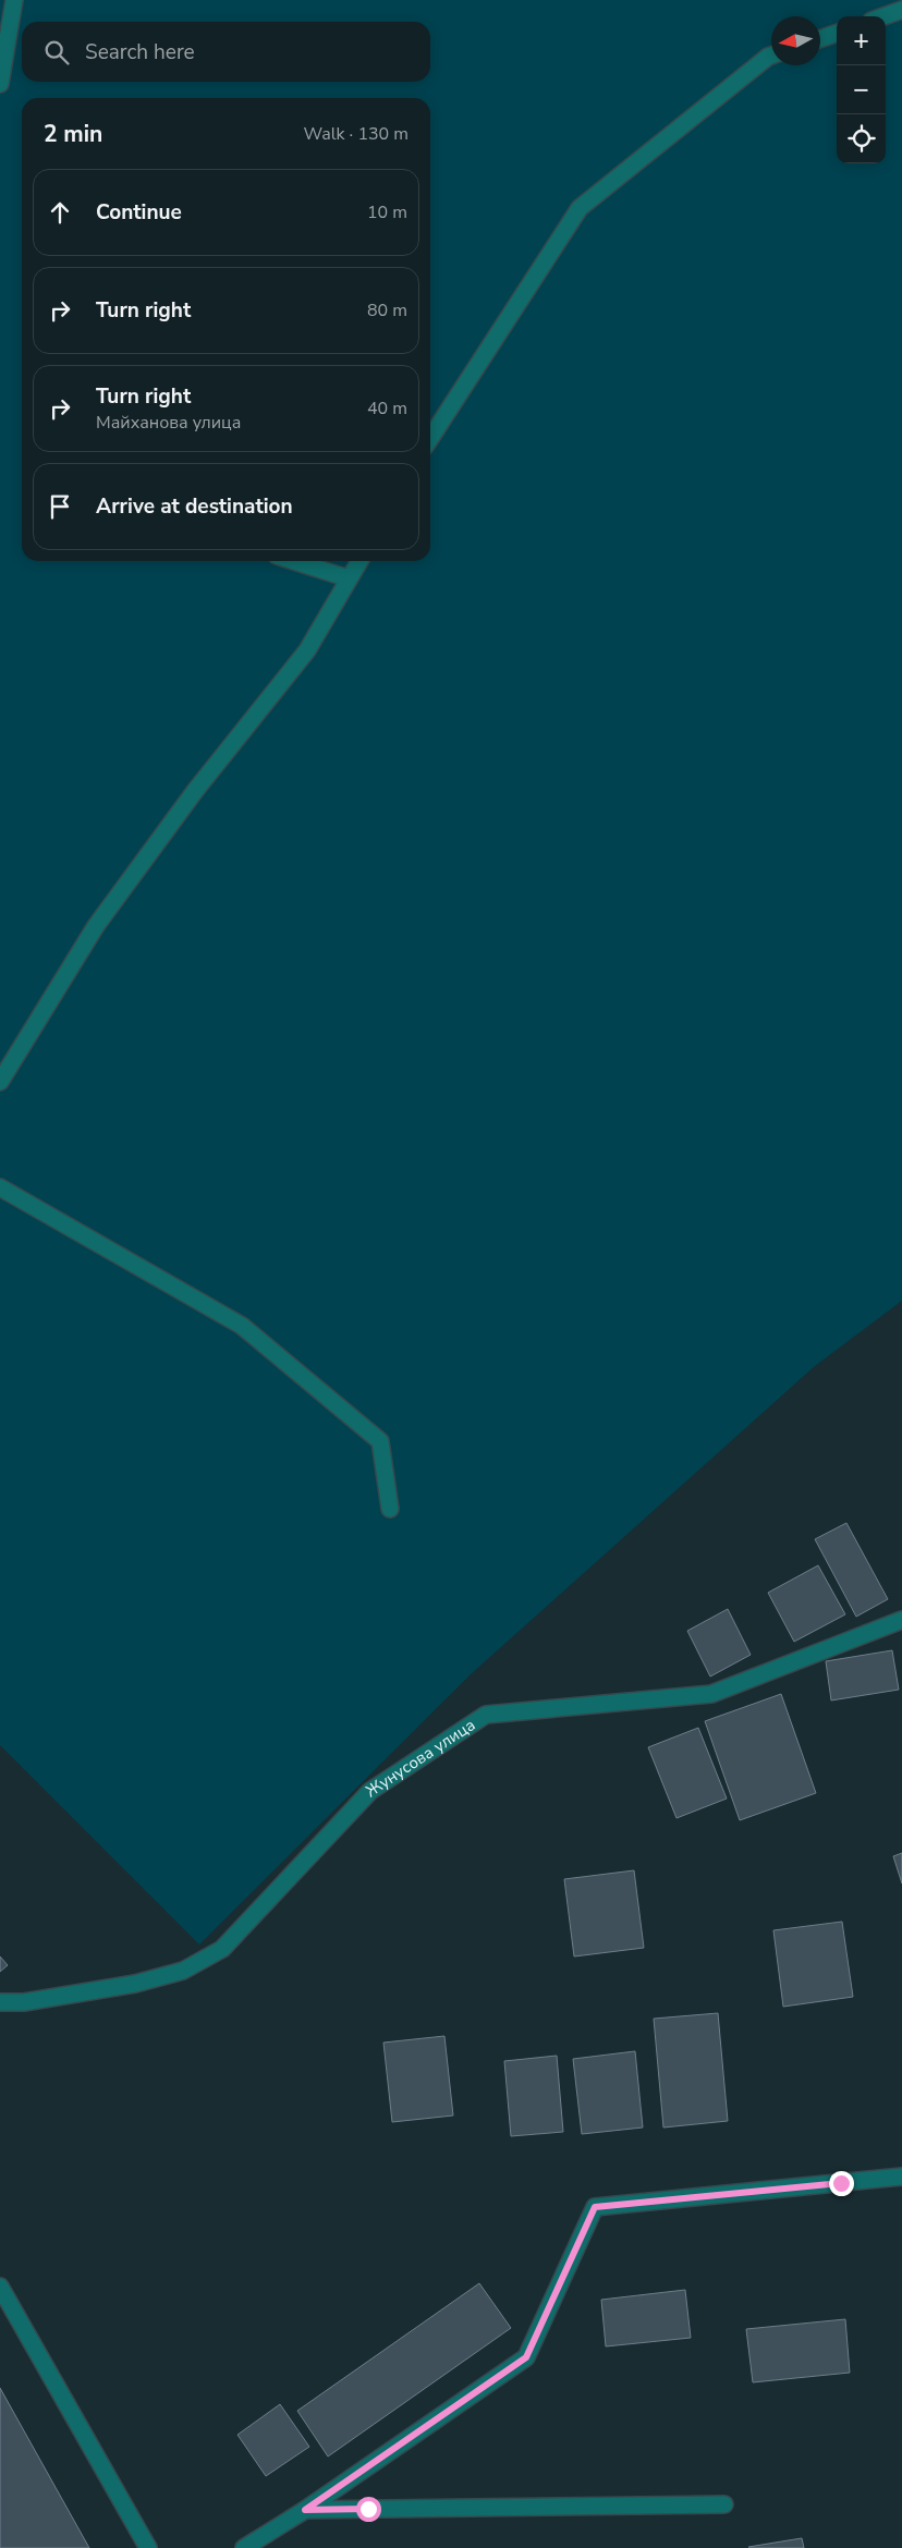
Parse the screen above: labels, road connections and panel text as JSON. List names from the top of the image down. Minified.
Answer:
{"streets":{"street":["Жунусова улица"]},"north":"left","page":{"map_buttons":["+","−"],"search":"Search here","heading":["2 min","Walk · 130 m"],"list":[["Continue","10 m"],["Turn right","80 m"],["Turn right","Майханова улица","40 m"],"Arrive at destination"]}}
